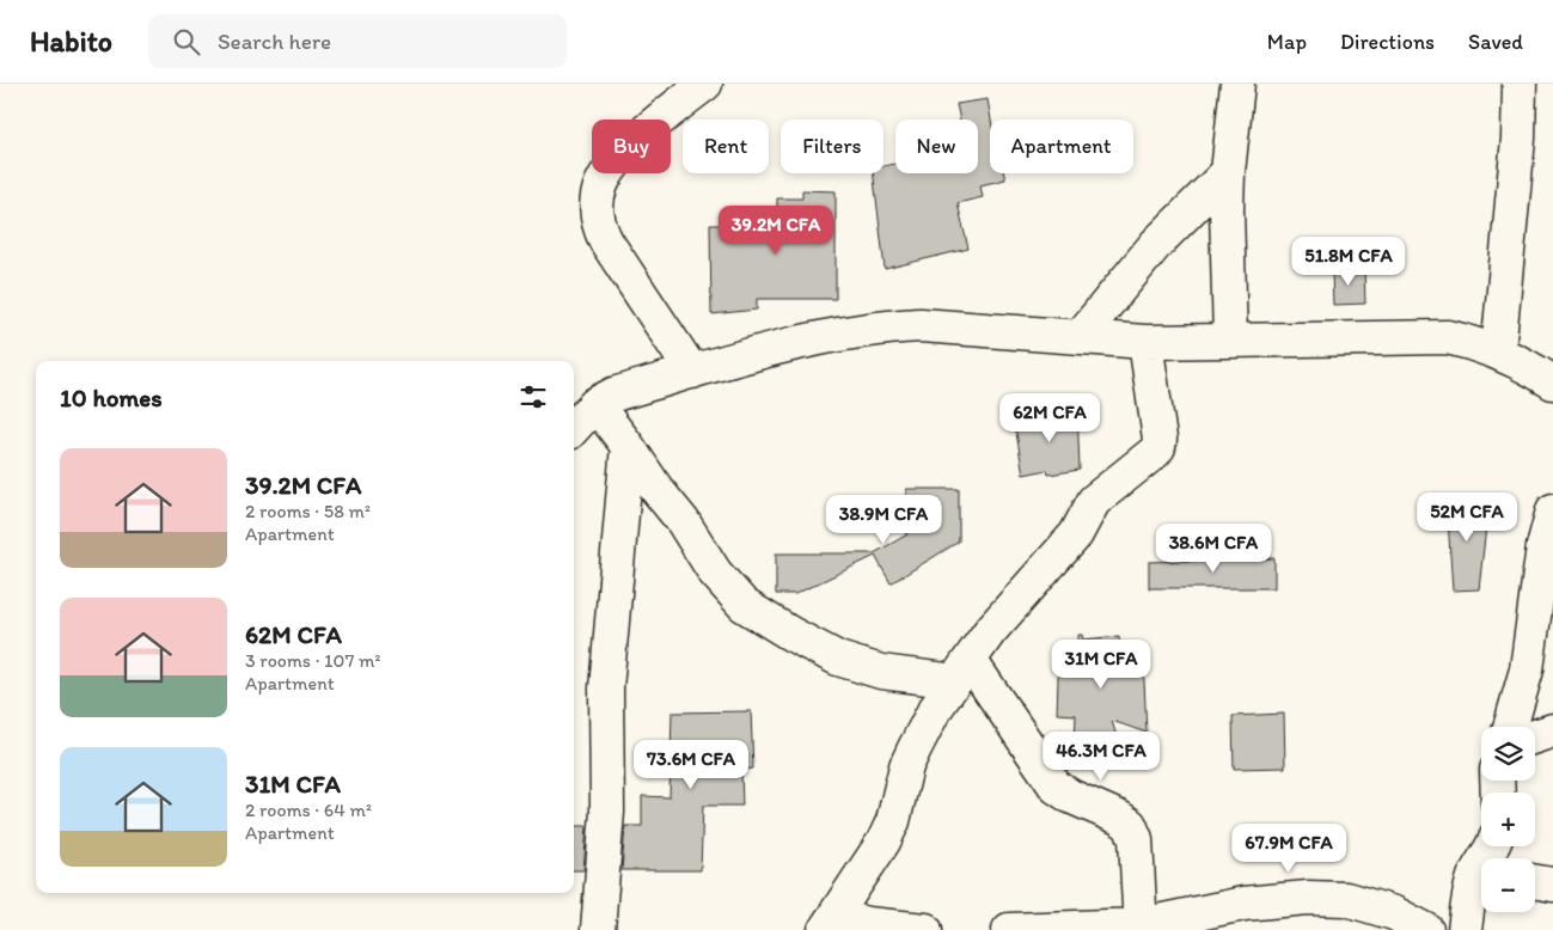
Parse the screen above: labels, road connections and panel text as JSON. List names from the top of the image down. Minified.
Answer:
{"page":{"header":"Habito","search":"Search here","nav":["Map","Directions","Saved"],"chip":["Buy","Rent","Filters","New","Apartment"],"price":["39.2M CFA","51.8M CFA","62M CFA","52M CFA","38.9M CFA","38.6M CFA","31M CFA","46.3M CFA","73.6M CFA","67.9M CFA"],"heading":"10 homes","list":[{"name":"39.2M CFA","note":"2 rooms · 58 m² · Apartment"},{"name":"62M CFA","note":"3 rooms · 107 m² · Apartment"},{"name":"31M CFA","note":"2 rooms · 64 m² · Apartment"}],"map_buttons":["+","−"]}}
